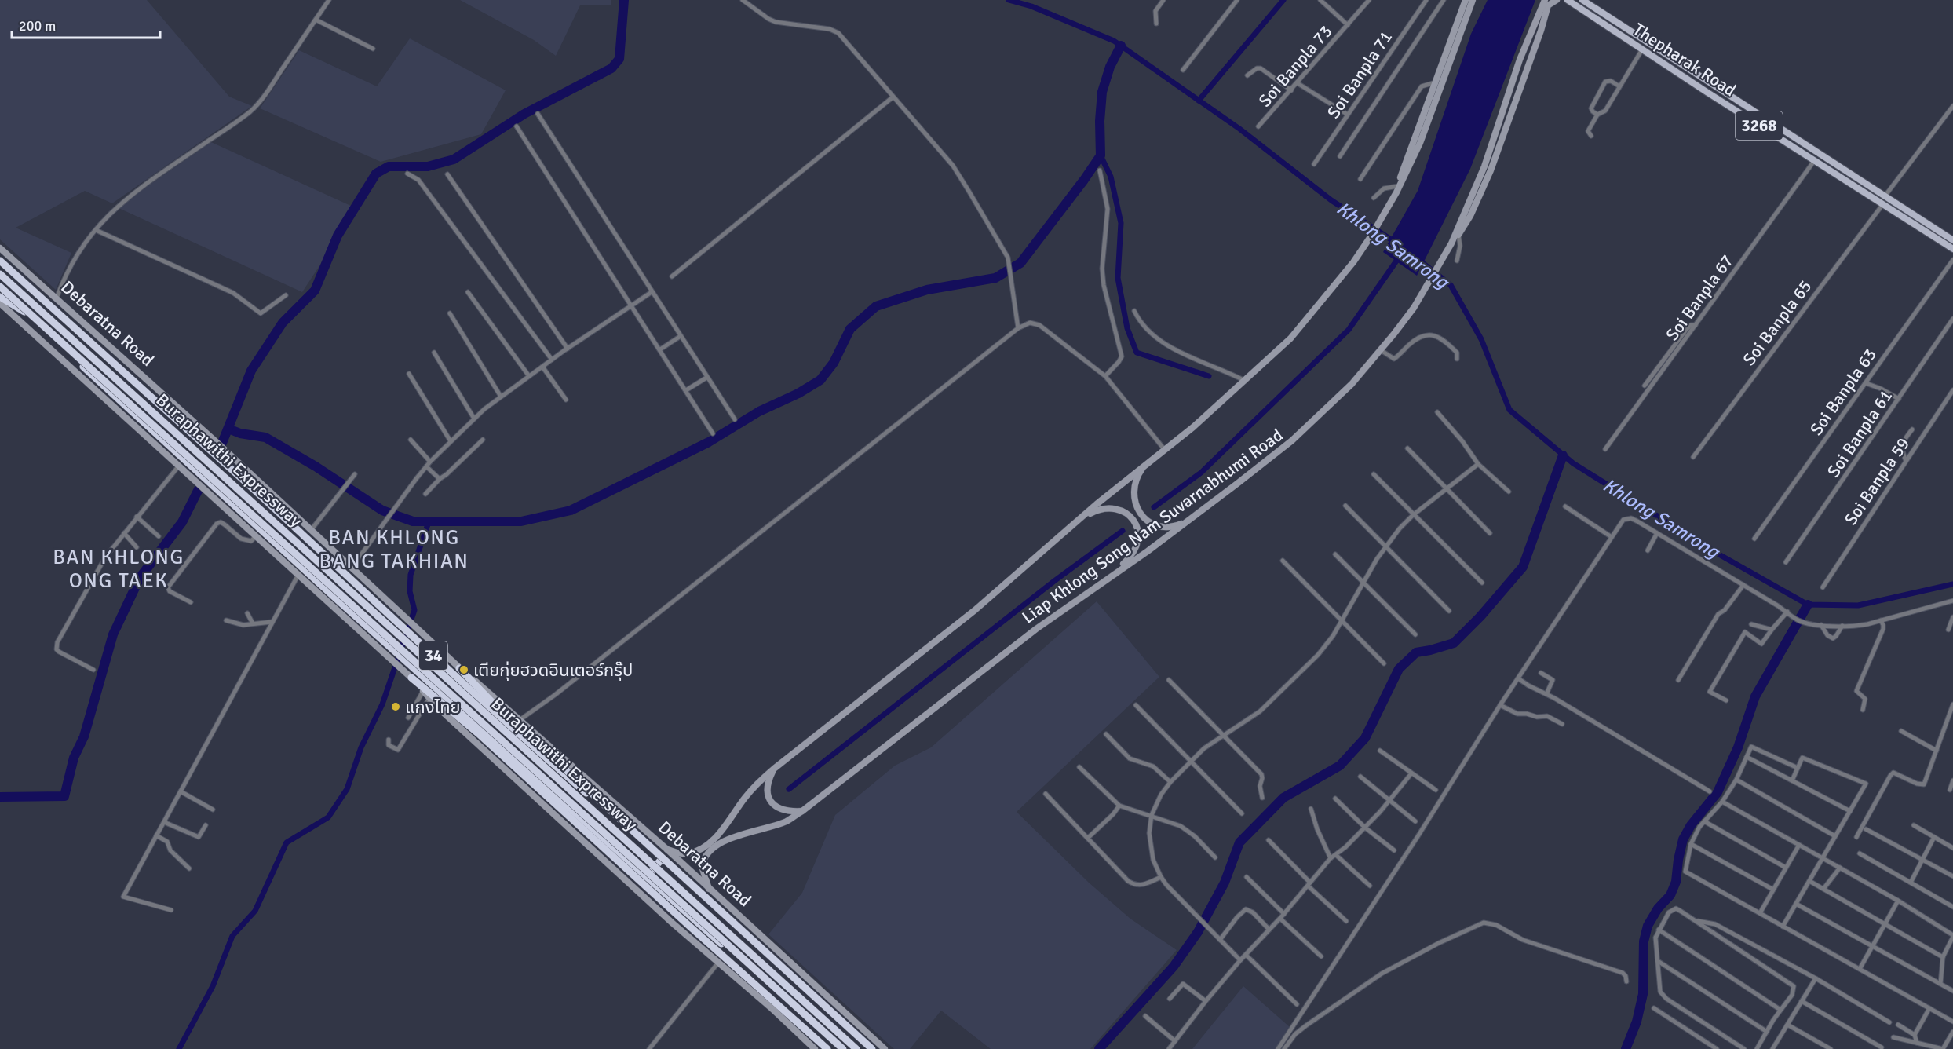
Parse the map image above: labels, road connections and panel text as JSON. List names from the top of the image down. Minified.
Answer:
{"streets":{"highway":["Debaratna Road","Buraphawithi Expressway","34"],"main road":["Thepharak Road","3268","Liap Khlong Song Nam Suvarnabhumi Road"],"street":["Soi Banpla 73","Soi Banpla 71","Soi Banpla 67","Soi Banpla 65","Soi Banpla 63","Soi Banpla 61","Soi Banpla 59"]},"crossings":[["Thepharak Road","Soi Banpla 67"],["Thepharak Road","Soi Banpla 65"],["Debaratna Road","Liap Khlong Song Nam Suvarnabhumi Road"]],"districts":["BAN KHLONG BANG TAKHIAN","BAN KHLONG ONG TAEK"],"water":["Khlong Samrong"],"places":["เตียกุ่ยฮวดอินเตอร์กรุ๊ป","แกงไทย"],"scale_bar":"200 m"}
